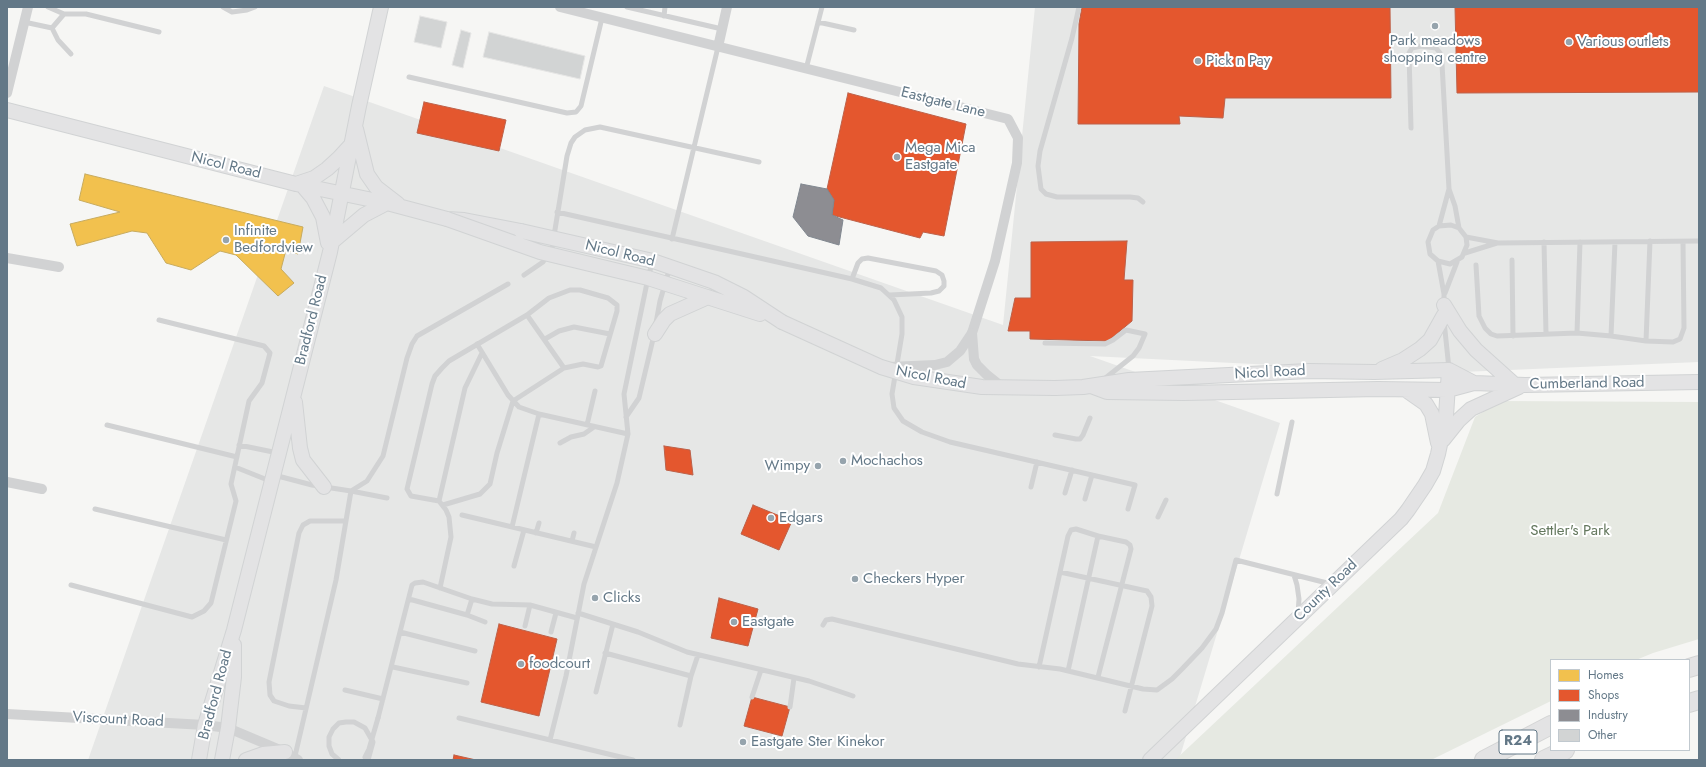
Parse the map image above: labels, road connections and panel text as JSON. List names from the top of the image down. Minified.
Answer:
{"streets":{"highway":["R24"],"main road":["Nicol Road","Bradford Road","Cumberland Road","County Road"],"street":["Eastgate Lane","Viscount Road"]},"crossings":[["Eastgate Lane","Nicol Road"],["Nicol Road","Bradford Road"],["Nicol Road","Cumberland Road"],["Nicol Road","County Road"],["Bradford Road","Viscount Road"],["Cumberland Road","County Road"]],"parks":["Settler's Park"],"places":["Park meadows shopping centre","Various outlets","Pick n Pay","Mega Mica Eastgate","Infinite Bedfordview","Mochachos","Wimpy","Edgars","Checkers Hyper","Clicks","Eastgate","foodcourt","Eastgate Ster Kinekor"],"legend":["Homes","Shops","Industry","Other"]}
